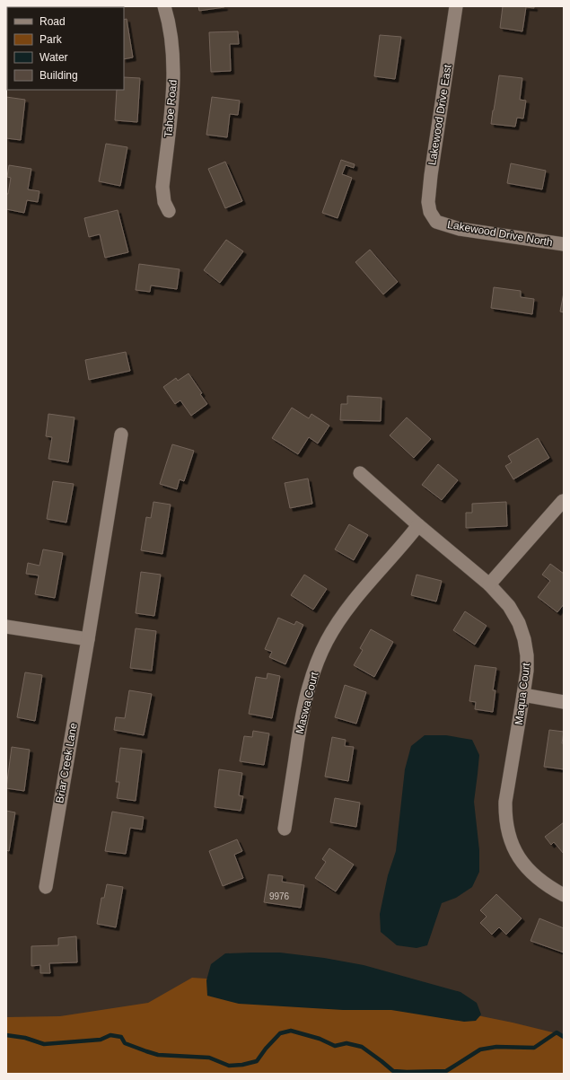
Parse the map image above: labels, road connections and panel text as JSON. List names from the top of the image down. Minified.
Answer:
{"streets":{"street":["Tahoe Road","Lakewood Drive East","Lakewood Drive North","Maqua Court","Maswa Court","Briar Creek Lane"]},"crossings":[["Lakewood Drive East","Lakewood Drive North"],["Maqua Court","Maswa Court"]],"house_numbers":["9976"],"legend":["Road","Park","Water","Building"]}
